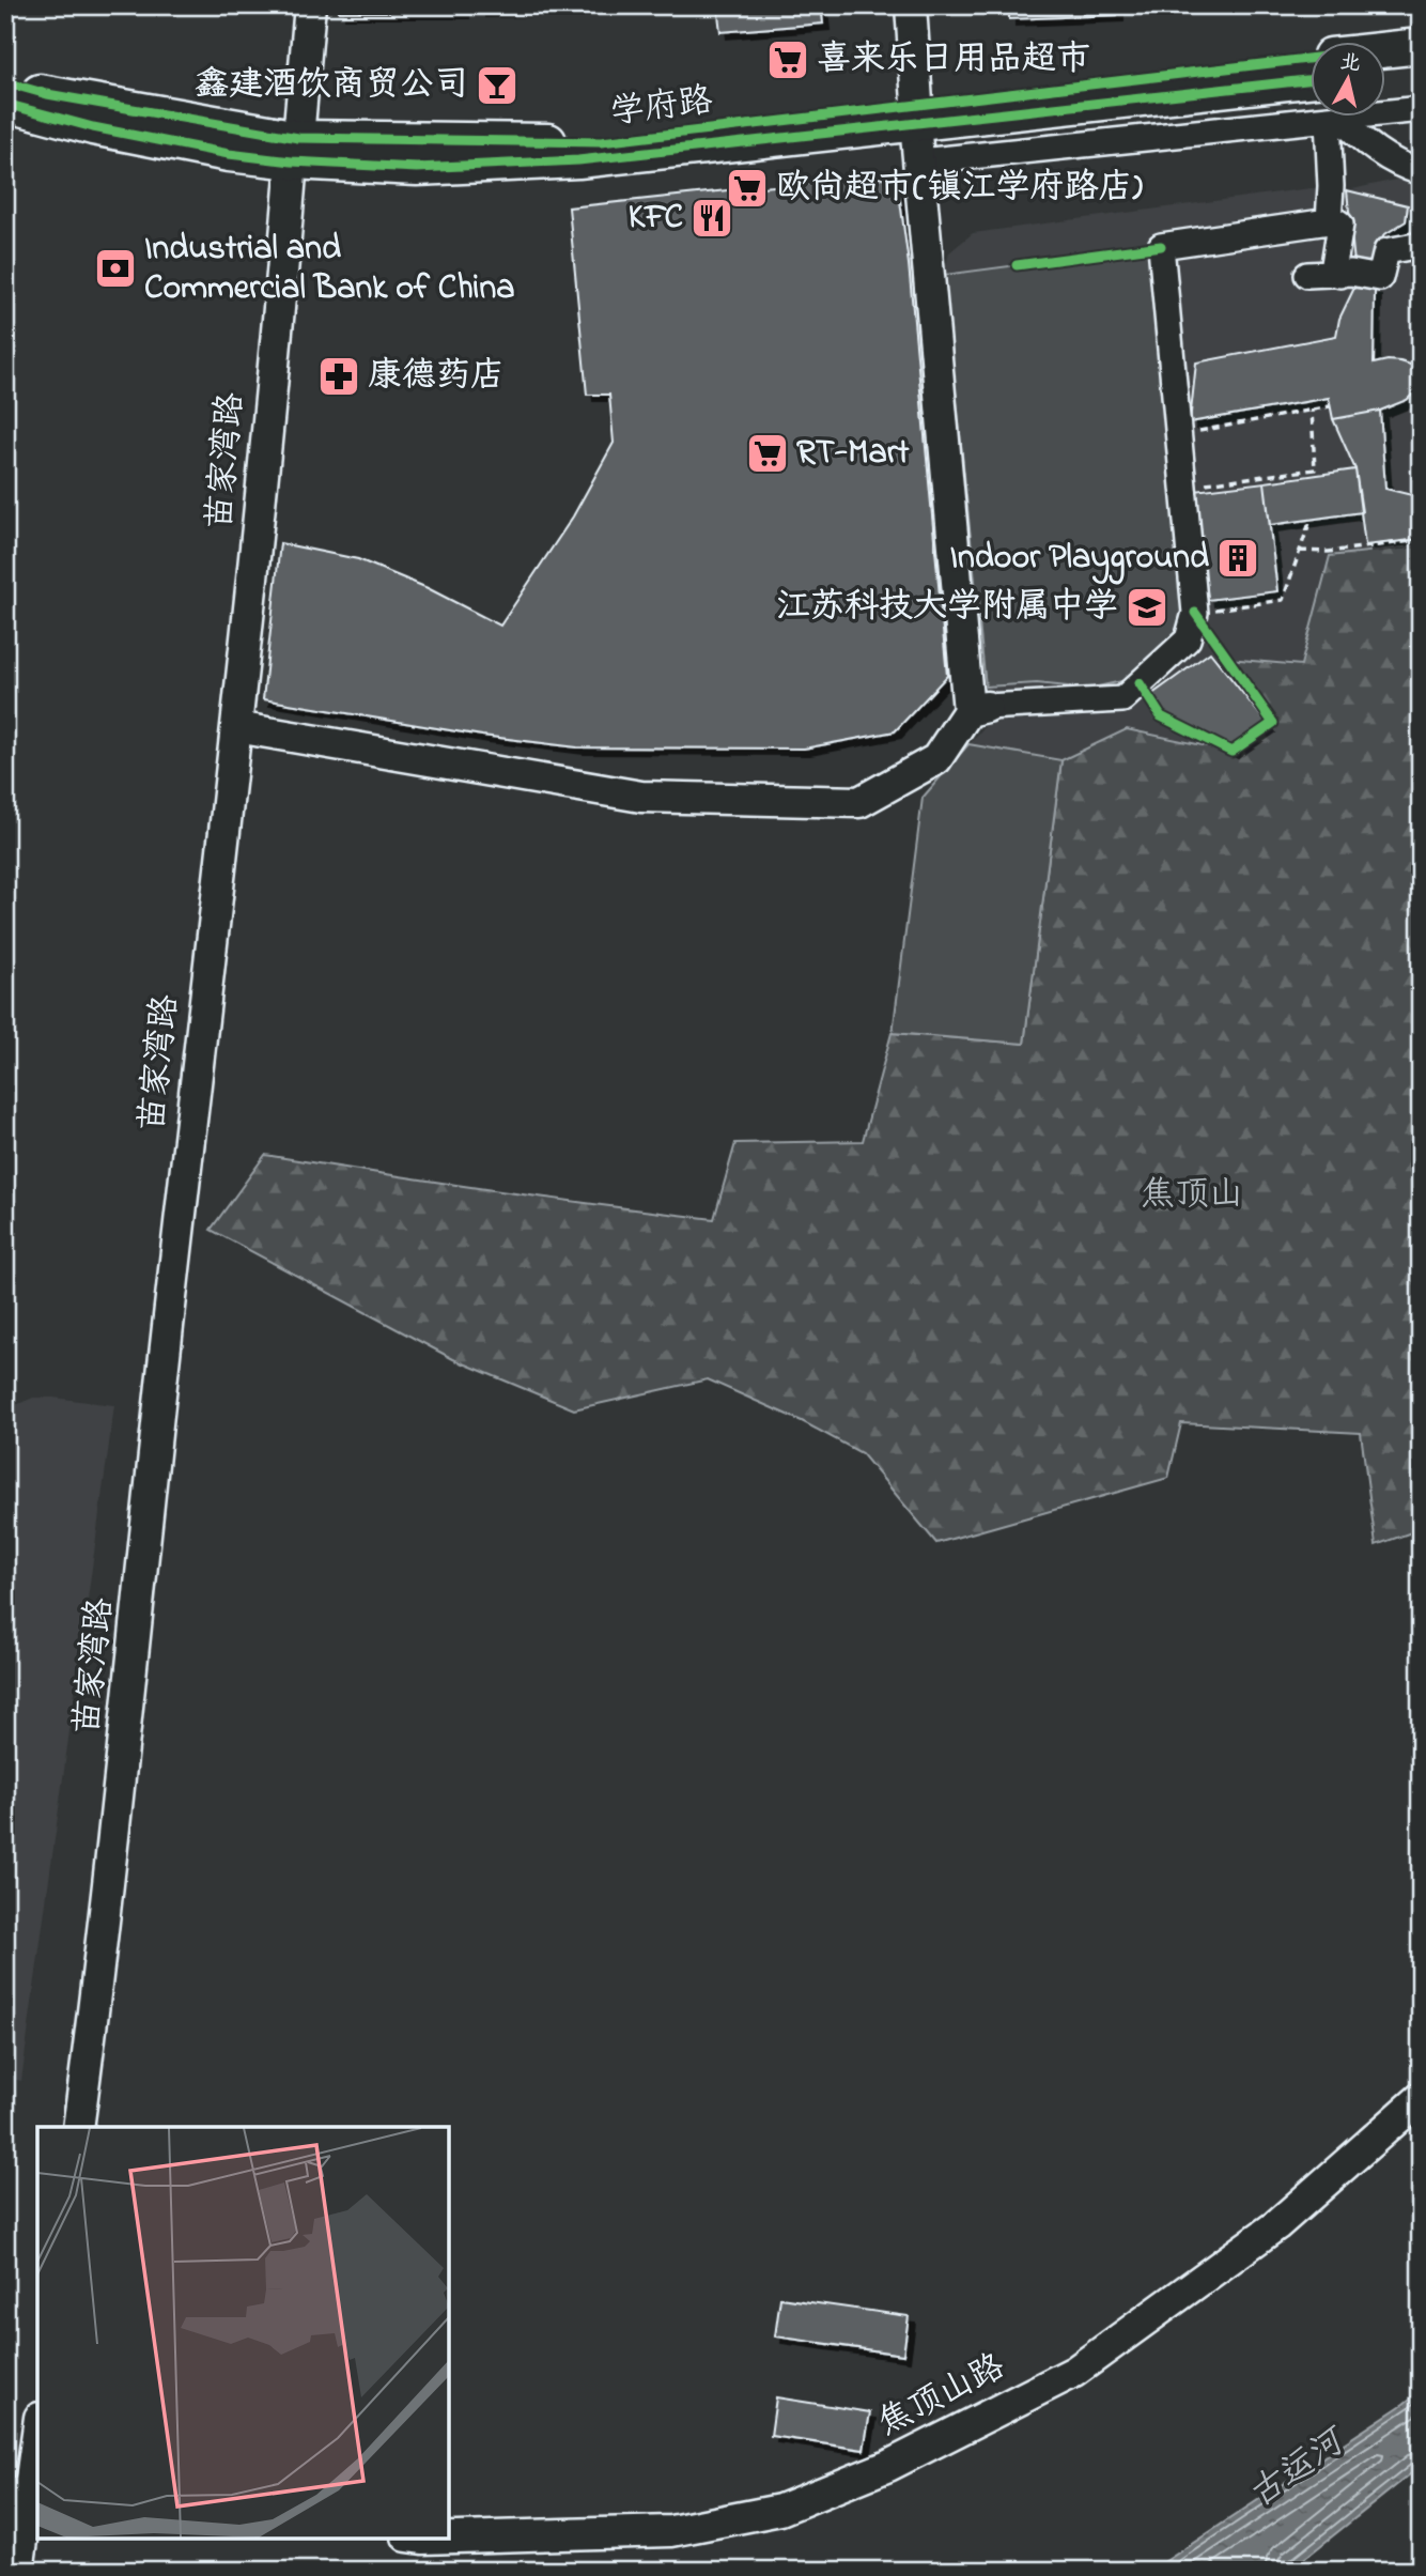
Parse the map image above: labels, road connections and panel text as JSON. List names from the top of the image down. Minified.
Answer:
{"streets":{"main road":["学府路"],"street":["苗家湾路","焦顶山路"]},"crossings":[["学府路","苗家湾路"]],"water":["古运河"],"parks":["焦顶山"],"places":{"supermarket":["喜来乐日用品超市","欧尚超市(镇江学府路店)","RT-Mart"],"bar":["鑫建酒饮商贸公司"],"restaurant":["KFC"],"bank":["Industrial and Commercial Bank of China"],"pharmacy":["康德药店"],"building":["Indoor Playground"],"school or university":["江苏科技大学附属中学"]},"north":"top"}
